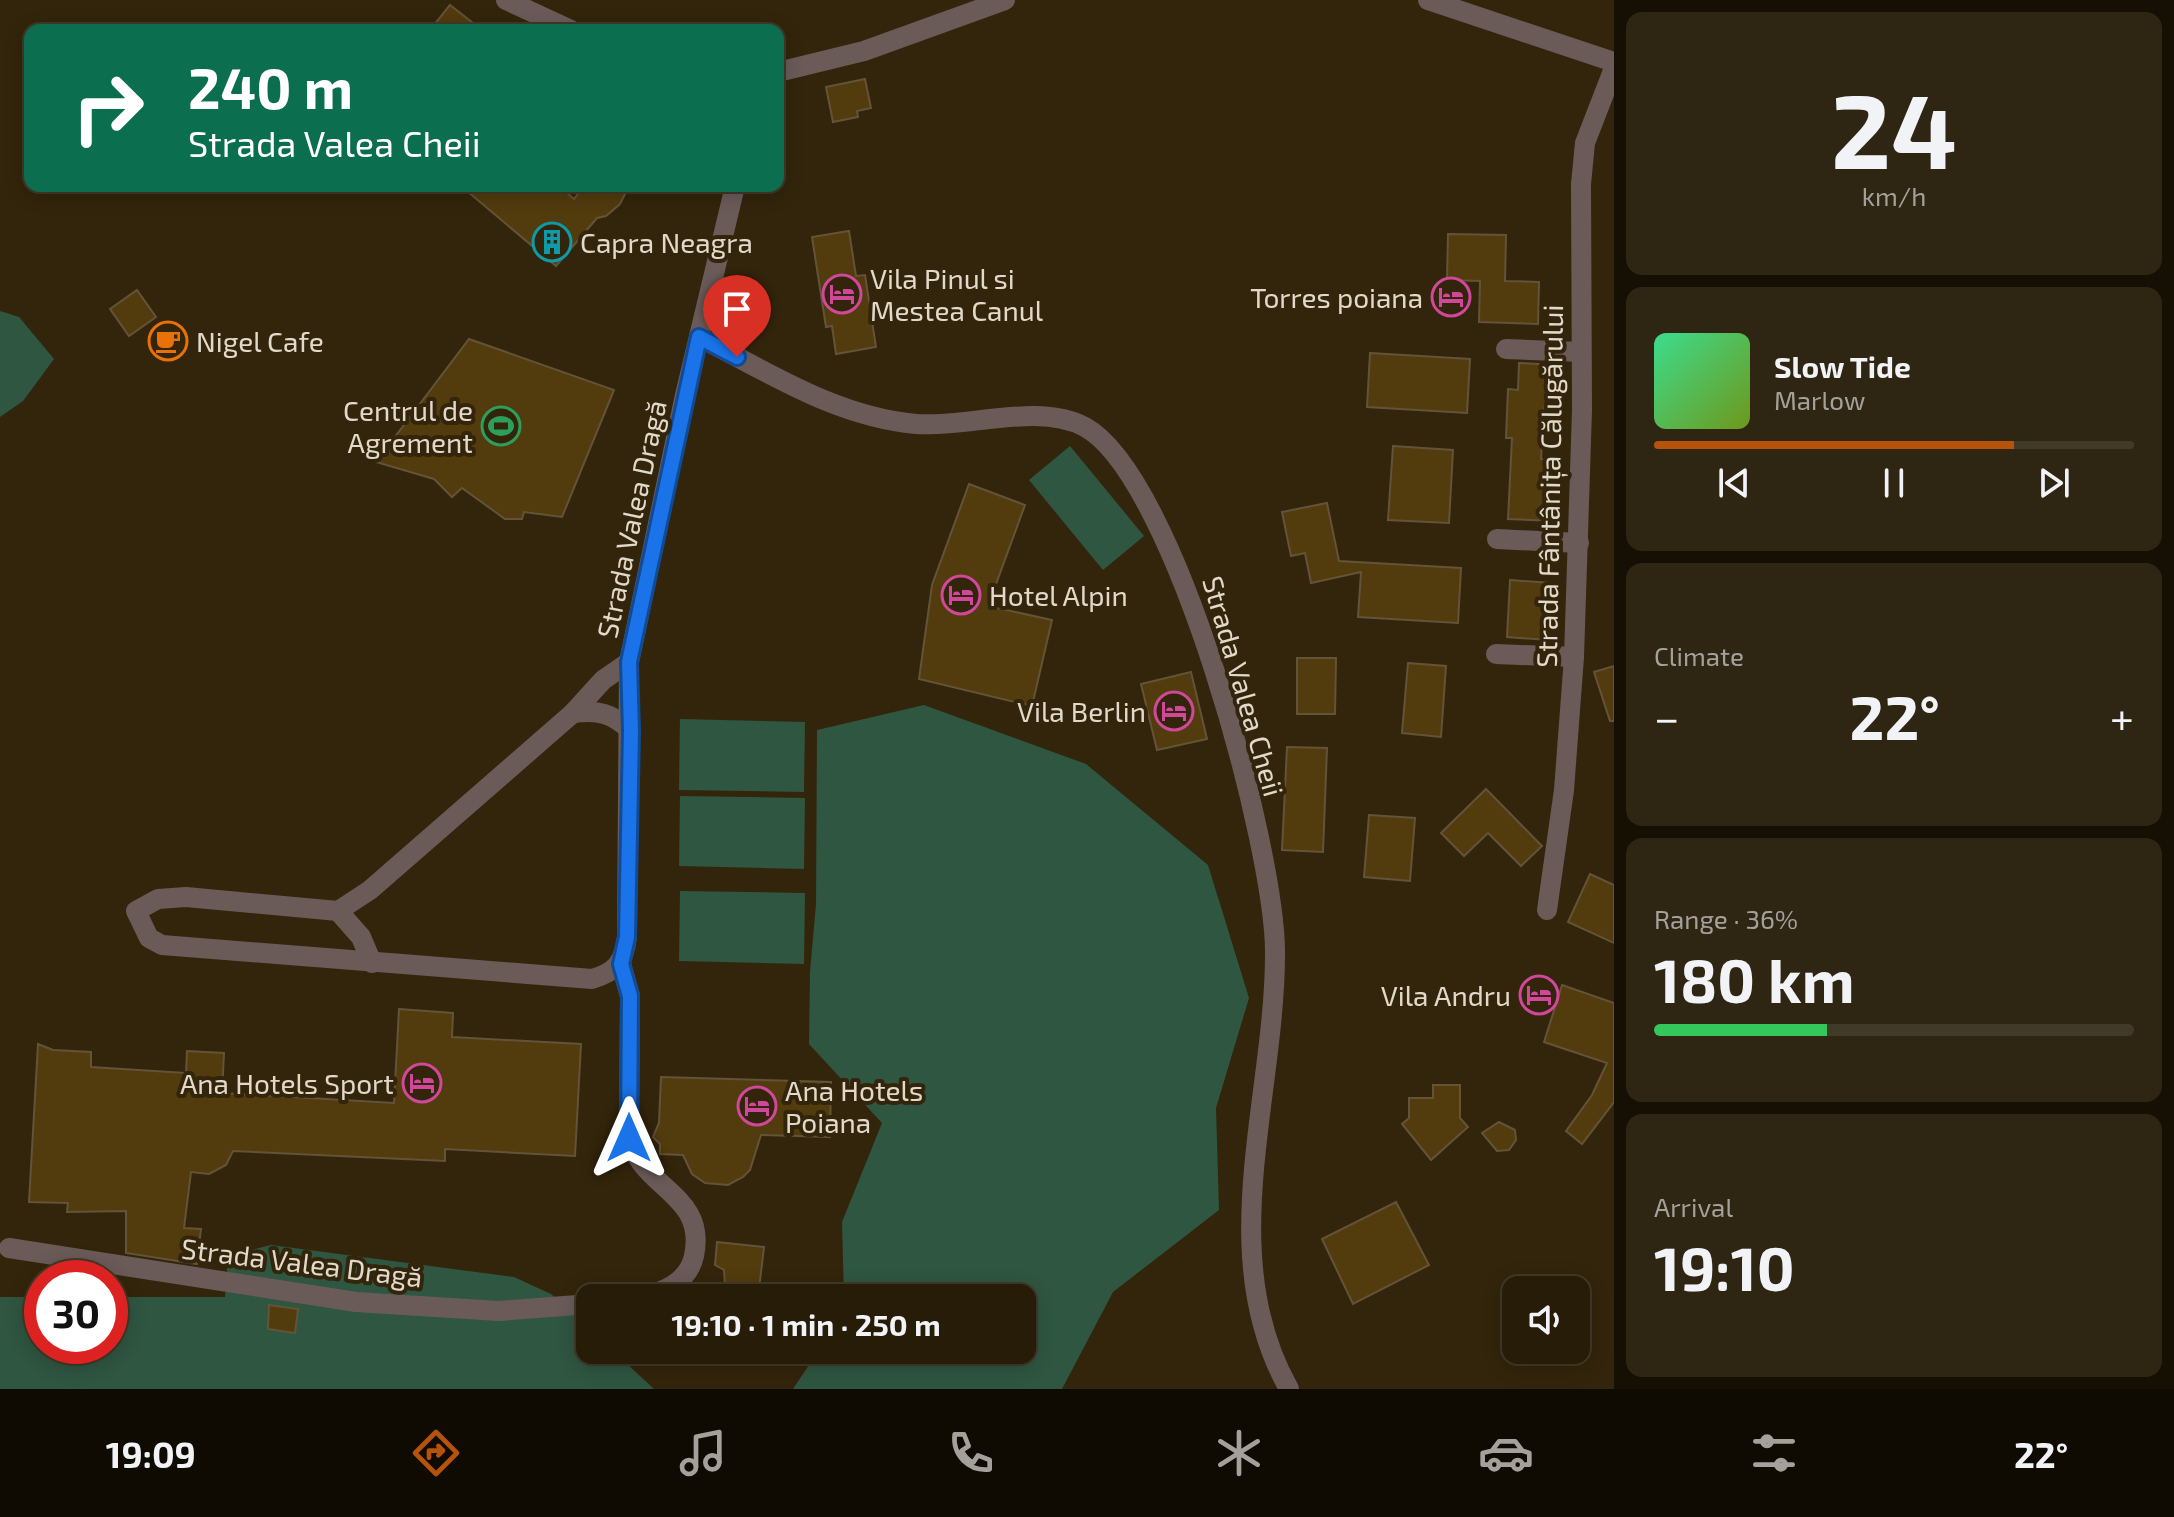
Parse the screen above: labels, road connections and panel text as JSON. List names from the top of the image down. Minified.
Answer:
{"streets":{"street":["Strada Fântânița Călugărului","Strada Valea Dragă","Strada Valea Cheii"]},"crossings":[["Strada Valea Dragă","Strada Valea Cheii"]],"places":{"building":["Capra Neagra"],"hotel":["Vila Pinul si Mestea Canul","Torres poiana","Hotel Alpin","Vila Berlin","Vila Andru","Ana Hotels Sport","Ana Hotels Poiana"],"cafe":["Nigel Cafe"],"sports":["Centrul de Agrement"]},"page":{"tile":[["24","km/h"],"Climate",["Range · 36%","180 km"],["Arrival","19:10"]],"turn":["240 m","Strada Valea Cheii"],"song":["Slow Tide","Marlow"],"heat":["−","22°","+"],"limit":"30","trip":"19:10 · 1 min · 250 m","tabs":["19:09","22°"]}}
